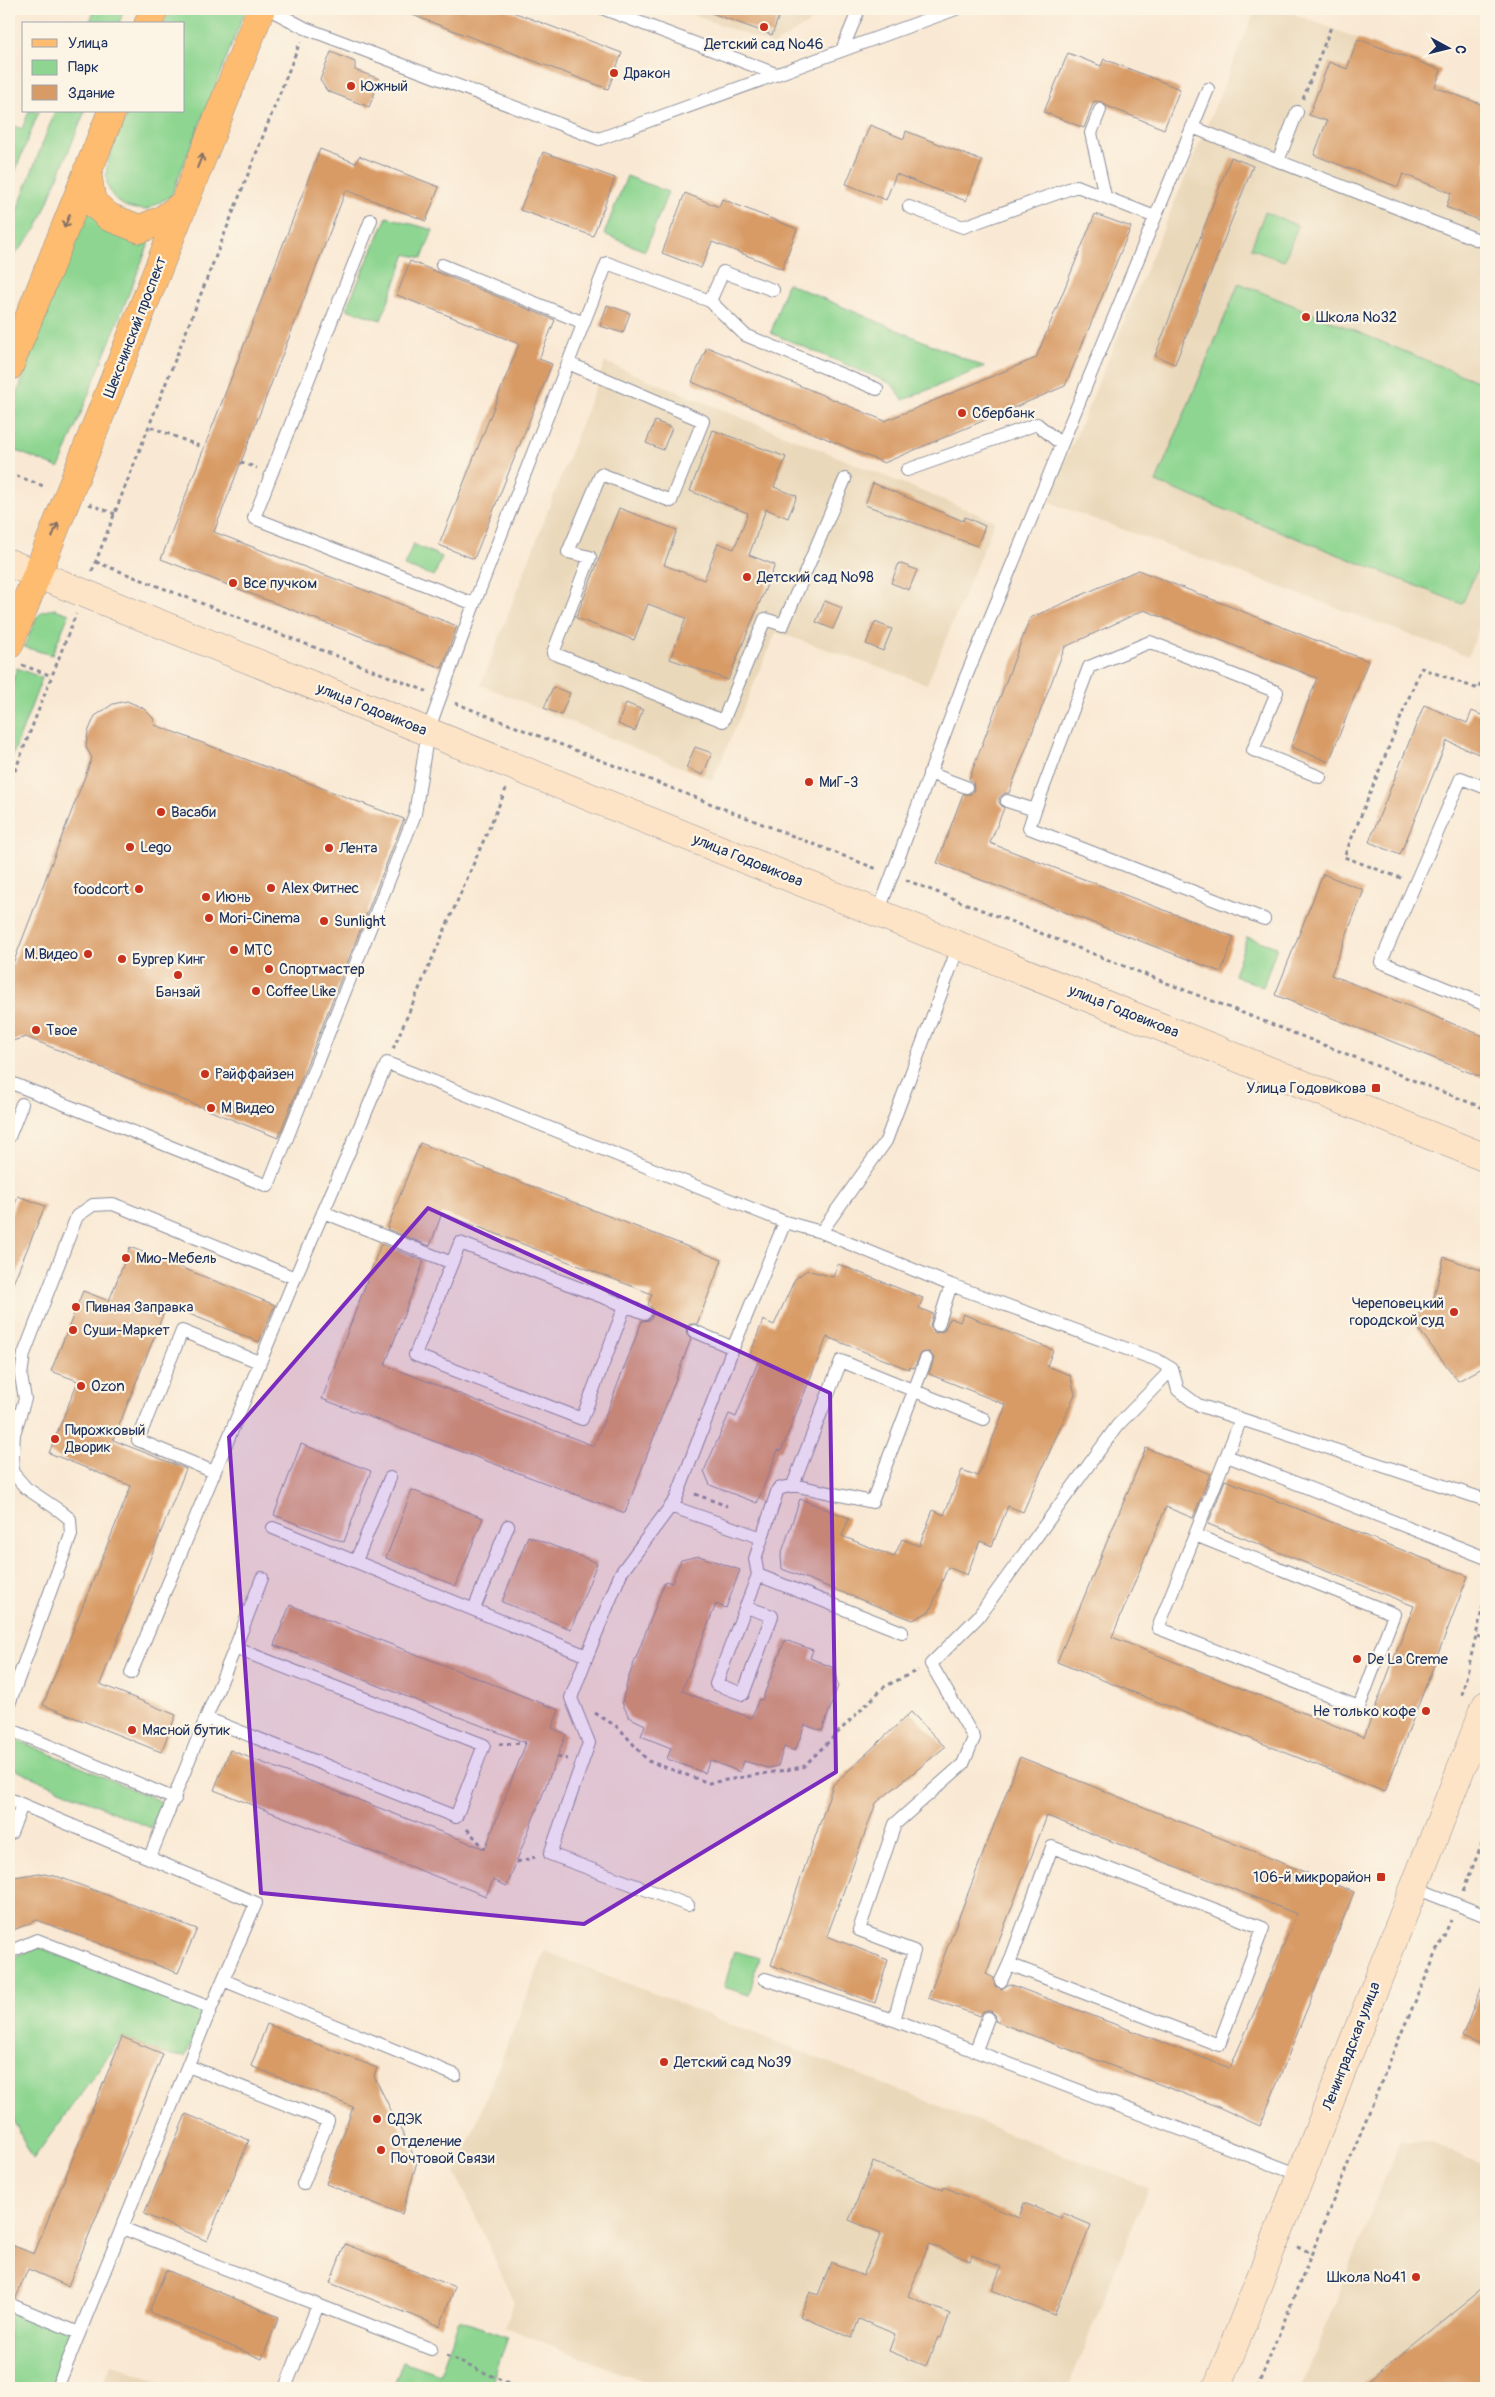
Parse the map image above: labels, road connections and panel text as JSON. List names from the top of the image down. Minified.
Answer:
{"streets":{"main road":["Шекснинский проспект"],"street":["улица Годовикова","Ленинградская улица"]},"crossings":[["Шекснинский проспект","улица Годовикова"]],"places":{"other":["Детский сад №46","Дракон","Южный","Школа №32","Сбербанк","Детский сад №98","Все пучком","МиГ-3","Васаби","Lego","Лента","Alex Фитнес","foodcort","Июнь","Mori-Cinema","Sunlight","МТС","М.Видео","Бургер Кинг","Спортмастер","Банзай","Coffee Like","Твое","Райффайзен","М Видео","Мио-Мебель","Пивная Заправка","Череповецкий городской суд","Суши-Маркет","Ozon","Пирожковый Дворик","De La Creme","Не только кофе","Мясной бутик","Детский сад №39","СДЭК","Отделение Почтовой Связи","Школа №41"],"transit":["Улица Годовикова","106-й микрорайон"]},"legend":["Улица","Парк","Здание"],"north":"right"}
